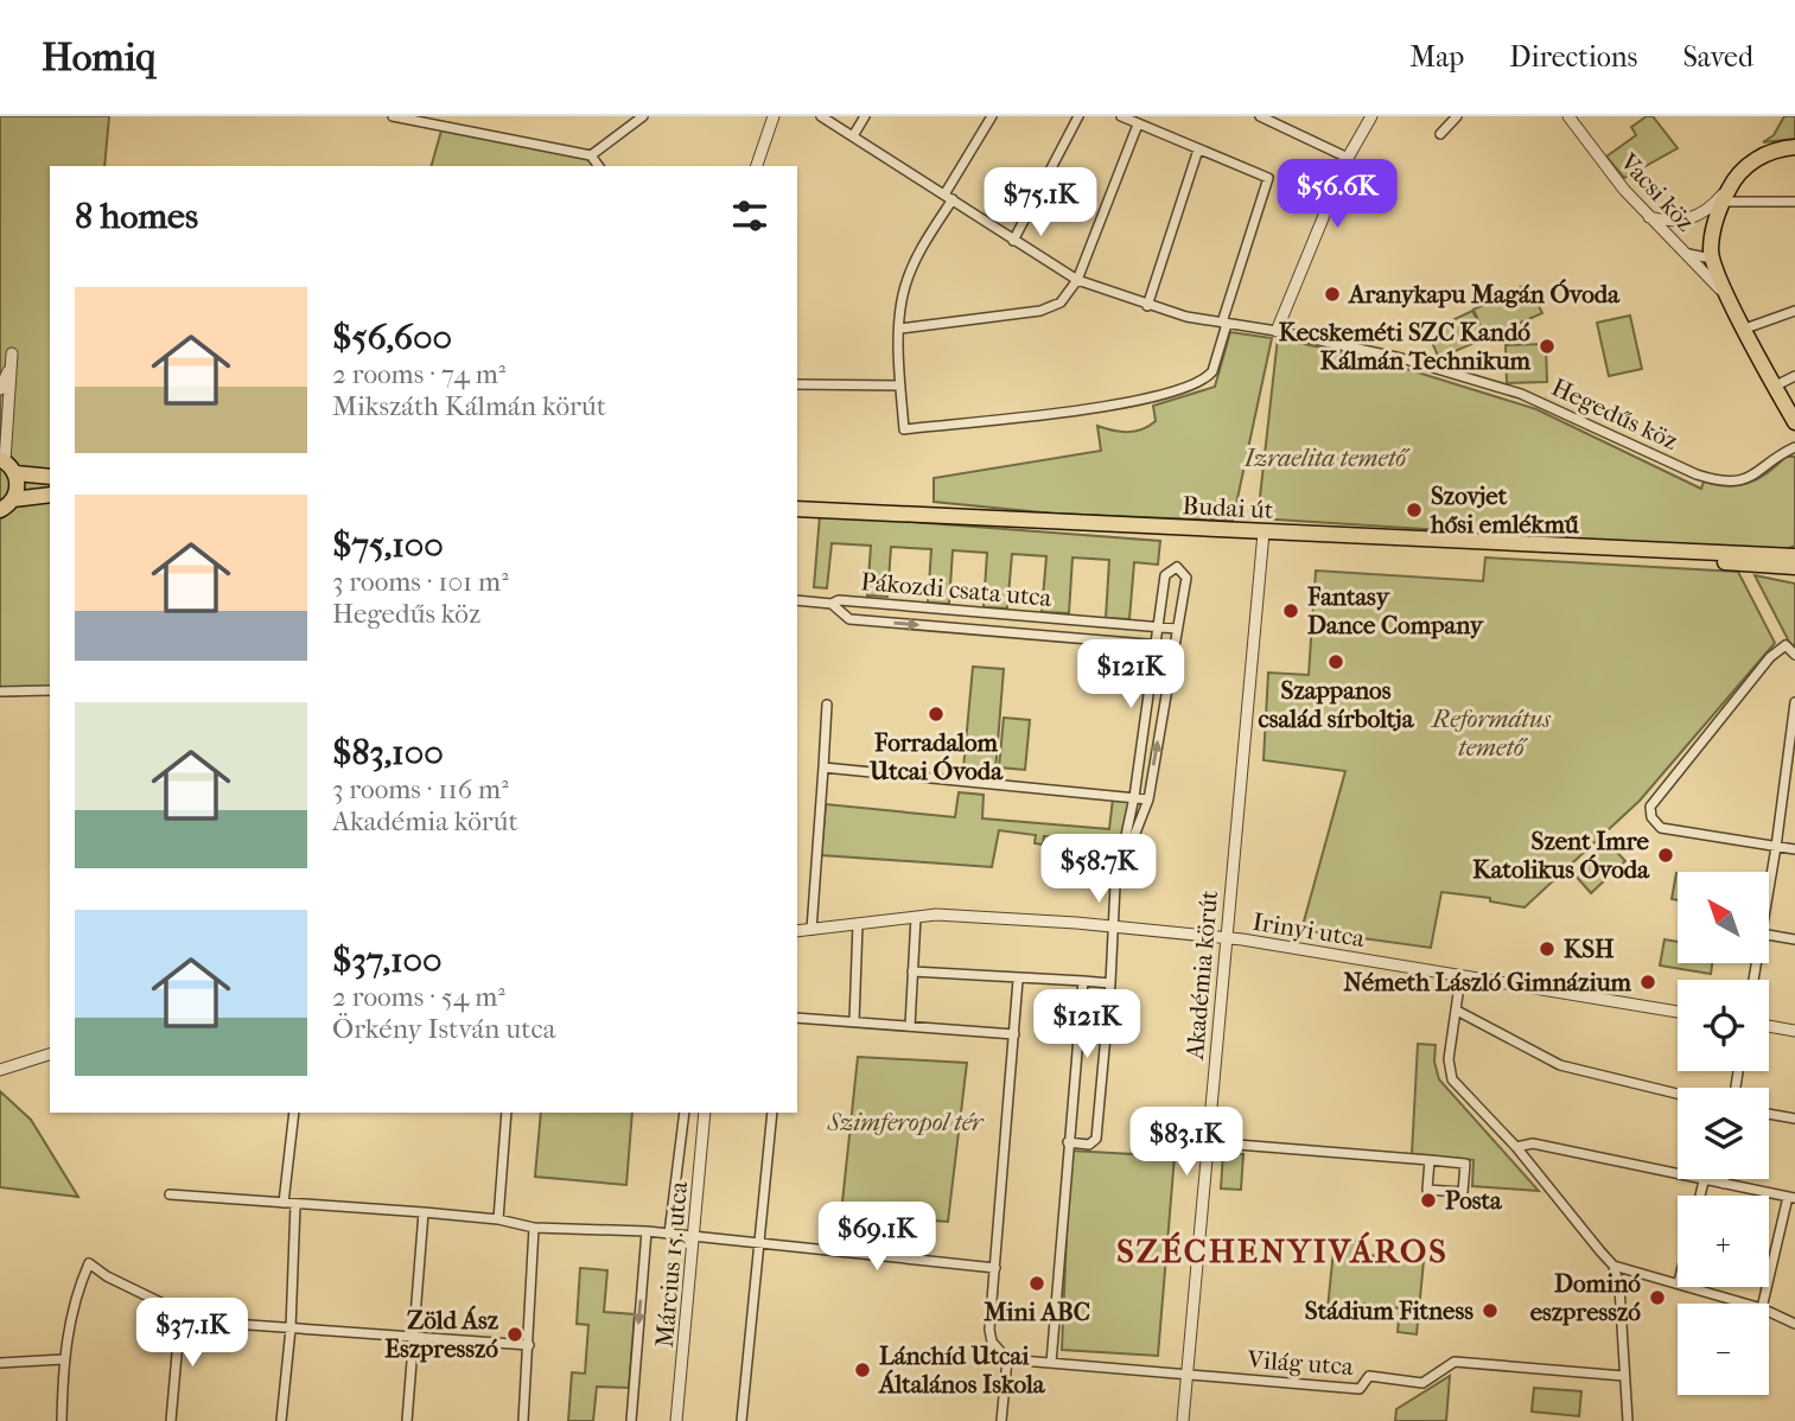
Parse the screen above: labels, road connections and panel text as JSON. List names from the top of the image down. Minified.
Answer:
{"streets":{"main road":["Budai út"],"street":["Vacsi köz","Hegedűs köz","Pákozdi csata utca","Irinyi utca","Akadémia körút","Március 15. utca","Világ utca"]},"crossings":[["Budai út","Akadémia körút"],["Irinyi utca","Akadémia körút"],["Akadémia körút","Világ utca"]],"districts":["SZÉCHENYIVÁROS"],"parks":["Izraelita temető","Református temető","Szimferopol tér"],"places":["Aranykapu Magán Óvoda","Kecskeméti SZC Kandó Kálmán Technikum","Szovjet hősi emlékmű","Fantasy Dance Company","Szappanos család sírboltja","Forradalom Utcai Óvoda","Szent Imre Katolikus Óvoda","KSH","Németh László Gimnázium","Posta","Mini ABC","Dominó eszpresszó","Stádium Fitness","Zöld Ász Eszpresszó","Lánchíd Utcai Általános Iskola"],"north":"top left","page":{"header":"Homiq","nav":["Map","Directions","Saved"],"price":["$56.6K","$75.1K","$121K","$58.7K","$121K","$83.1K","$69.1K","$37.1K"],"heading":"8 homes","list":[{"name":"$56,600","note":"2 rooms · 74 m² · Mikszáth Kálmán körút"},{"name":"$75,100","note":"3 rooms · 101 m² · Hegedűs köz"},{"name":"$83,100","note":"3 rooms · 116 m² · Akadémia körút"},{"name":"$37,100","note":"2 rooms · 54 m² · Örkény István utca"}],"map_buttons":["+","−"]}}
